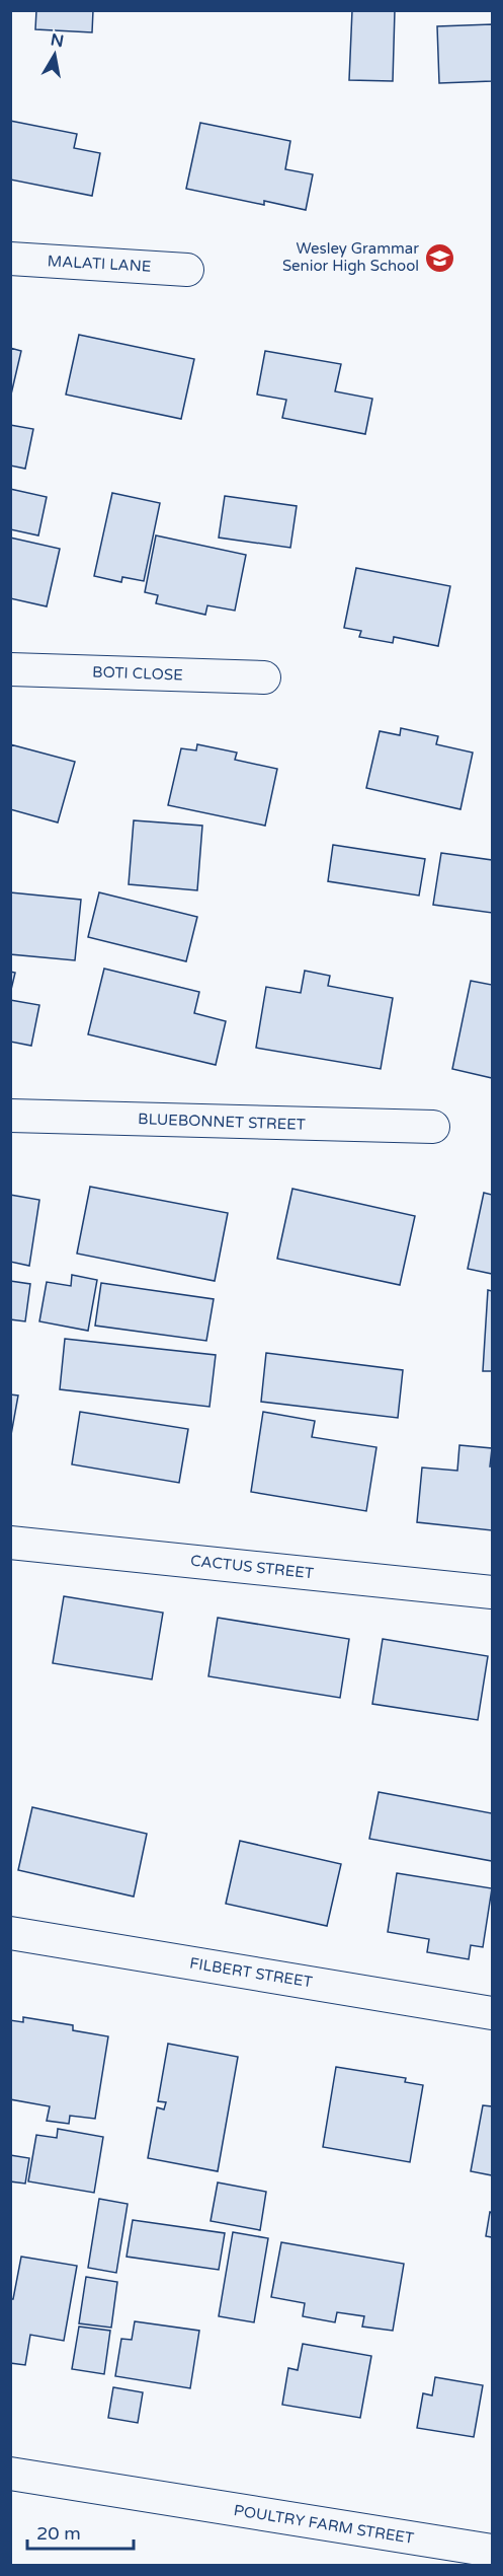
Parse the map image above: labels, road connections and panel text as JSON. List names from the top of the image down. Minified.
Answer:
{"streets":{"street":["MALATI LANE","BOTI CLOSE","BLUEBONNET STREET","CACTUS STREET","FILBERT STREET","POULTRY FARM STREET"]},"places":{"school or university":["Wesley Grammar Senior High School"]},"scale_bar":"20 m","north":"top"}
